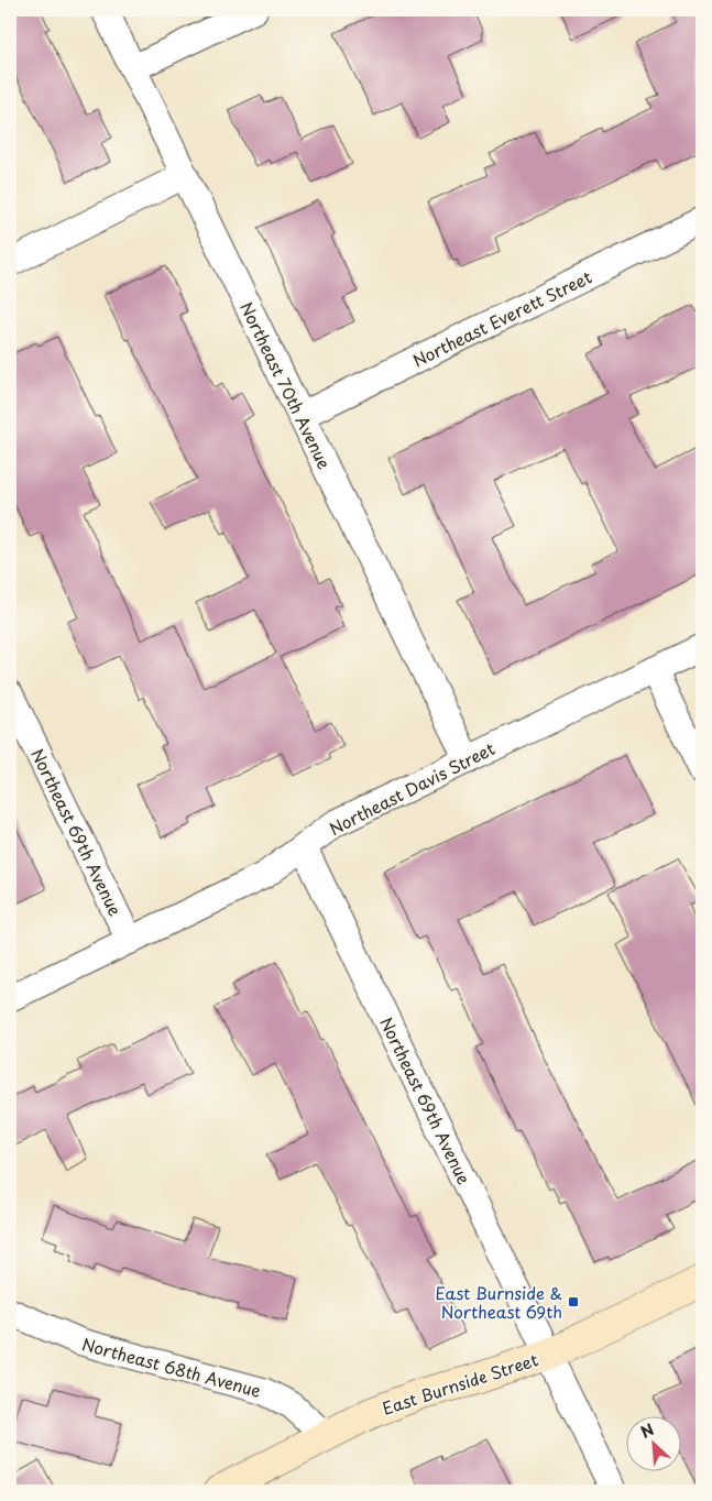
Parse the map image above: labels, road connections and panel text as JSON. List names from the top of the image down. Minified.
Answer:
{"streets":{"street":["Northeast Everett Street","Northeast 70th Avenue","Northeast Davis Street","Northeast 69th Avenue","Northeast 68th Avenue","East Burnside Street"]},"crossings":[["Northeast Everett Street","Northeast 70th Avenue"],["Northeast 70th Avenue","Northeast Davis Street"],["Northeast Davis Street","Northeast 69th Avenue"],["Northeast 69th Avenue","East Burnside Street"],["Northeast 68th Avenue","East Burnside Street"]],"places":{"transit":["East Burnside & Northeast 69th"]},"north":"top left"}
